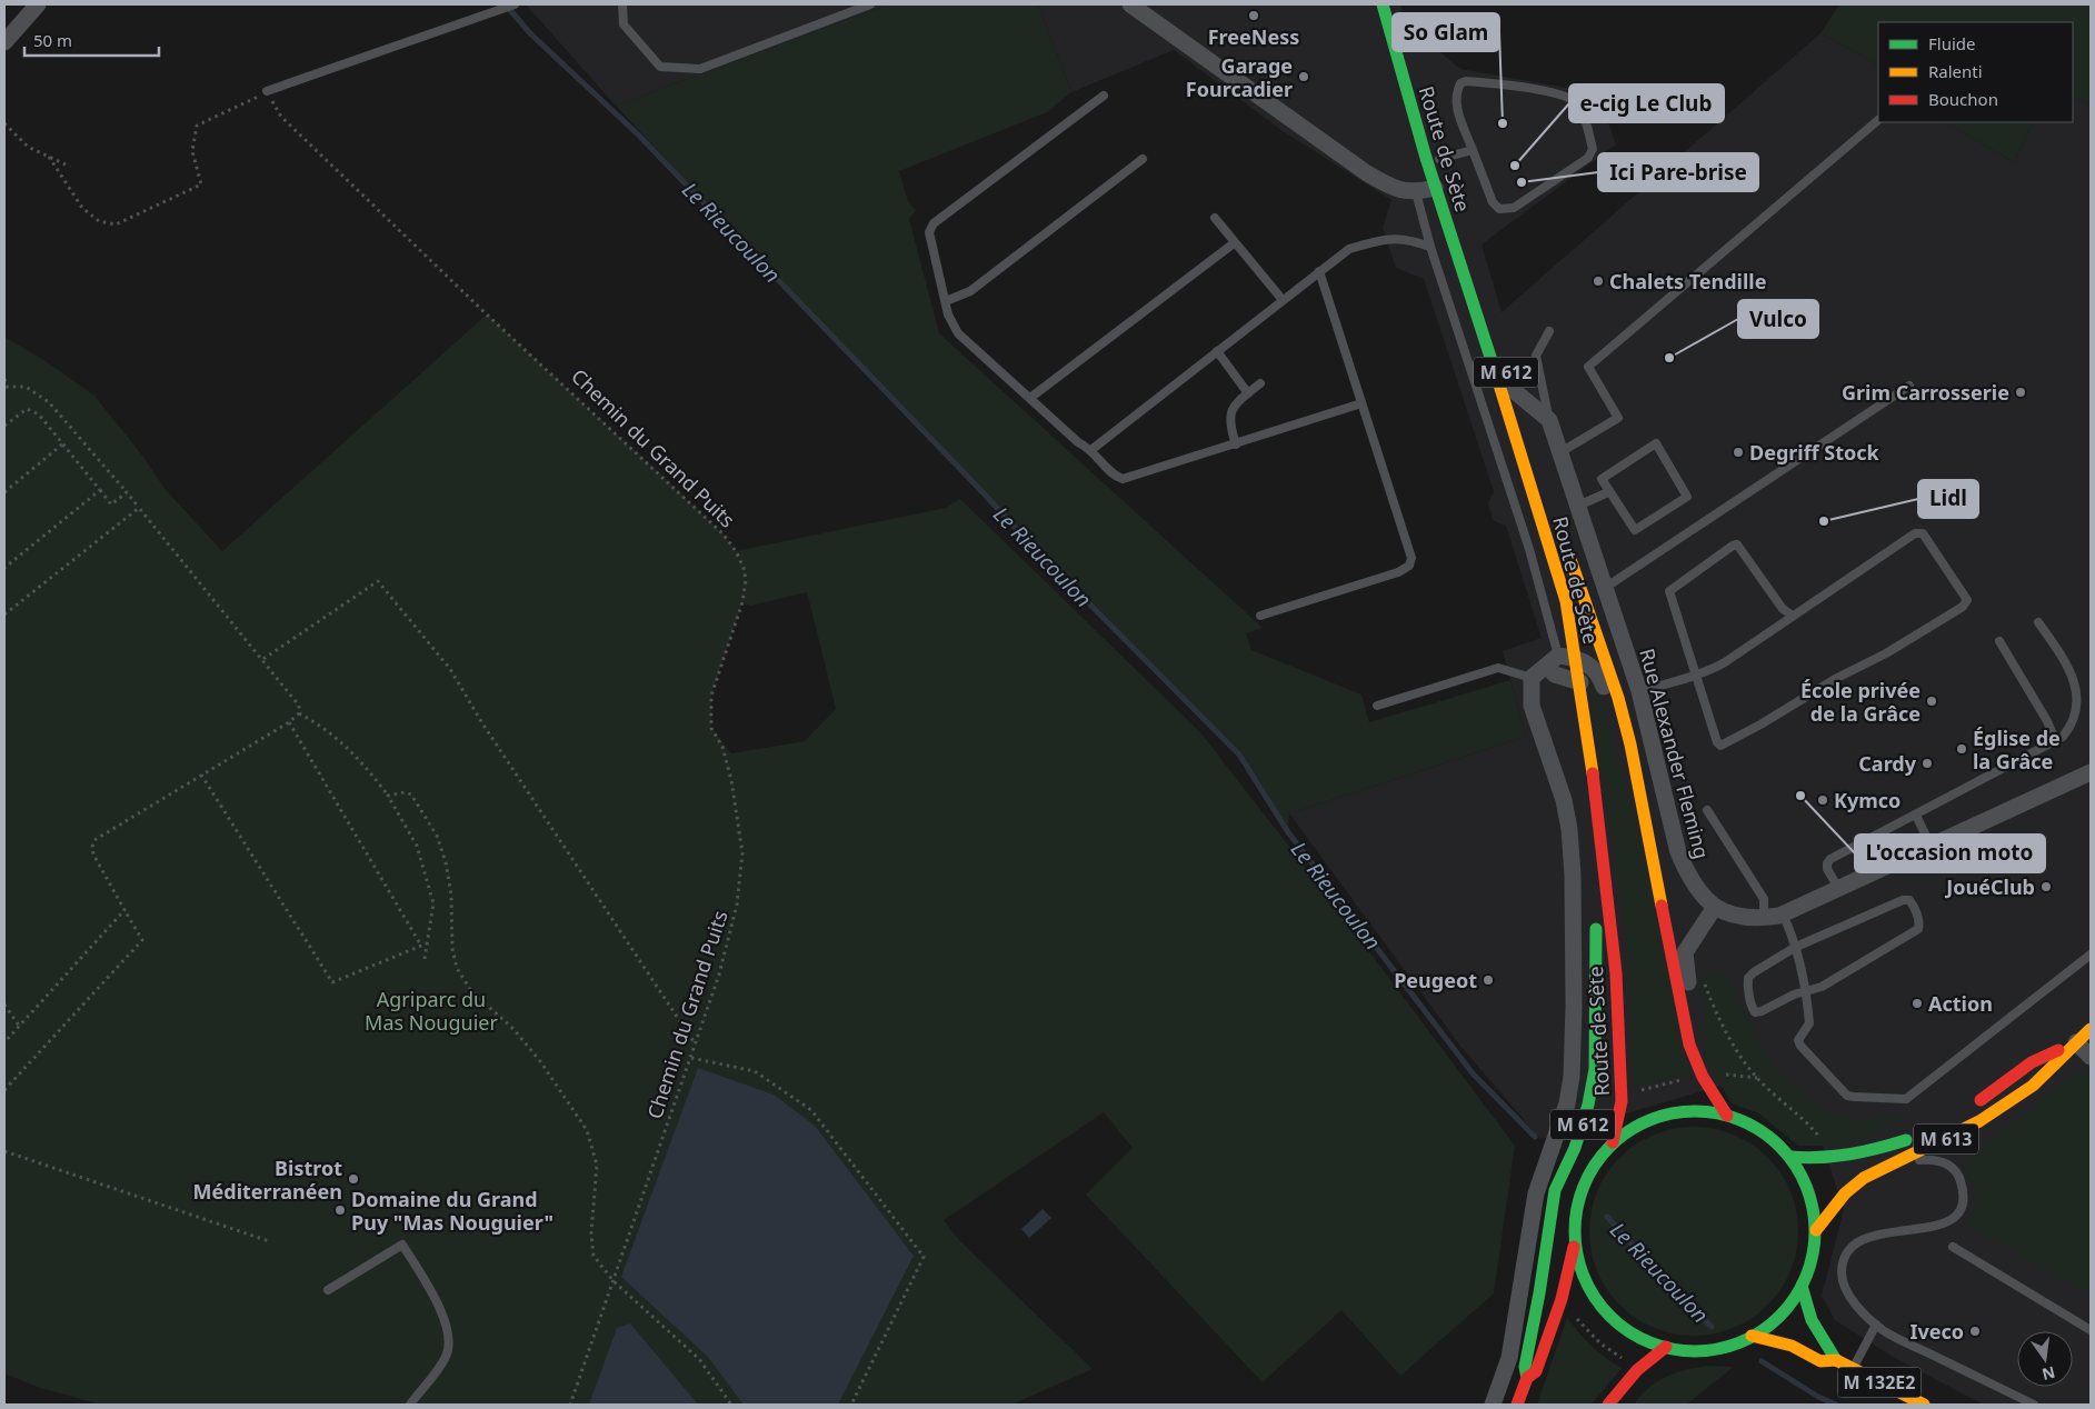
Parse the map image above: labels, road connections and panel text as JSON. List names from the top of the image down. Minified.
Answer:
{"streets":{"main road":["Route de Sète","M 612","M 613","M 132E2"],"street":["Rue Alexander Fleming"],"path":["Chemin du Grand Puits"]},"crossings":[["Route de Sète","M 612"]],"water":["Le Rieucoulon"],"parks":["Agriparc du Mas Nouguier"],"places":["FreeNess","Garage Fourcadier","So Glam","e-cig Le Club","Ici Pare-brise","Chalets Tendille","Vulco","Grim Carrosserie","Degriff Stock","Lidl","École privée de la Grâce","Église de la Grâce","Cardy","L'occasion moto","Kymco","JouéClub","Peugeot","Action","Bistrot Méditerranéen","Domaine du Grand Puy \"Mas Nouguier\"","Iveco"],"legend":["Fluide","Ralenti","Bouchon"],"scale_bar":"50 m","north":"bottom"}
